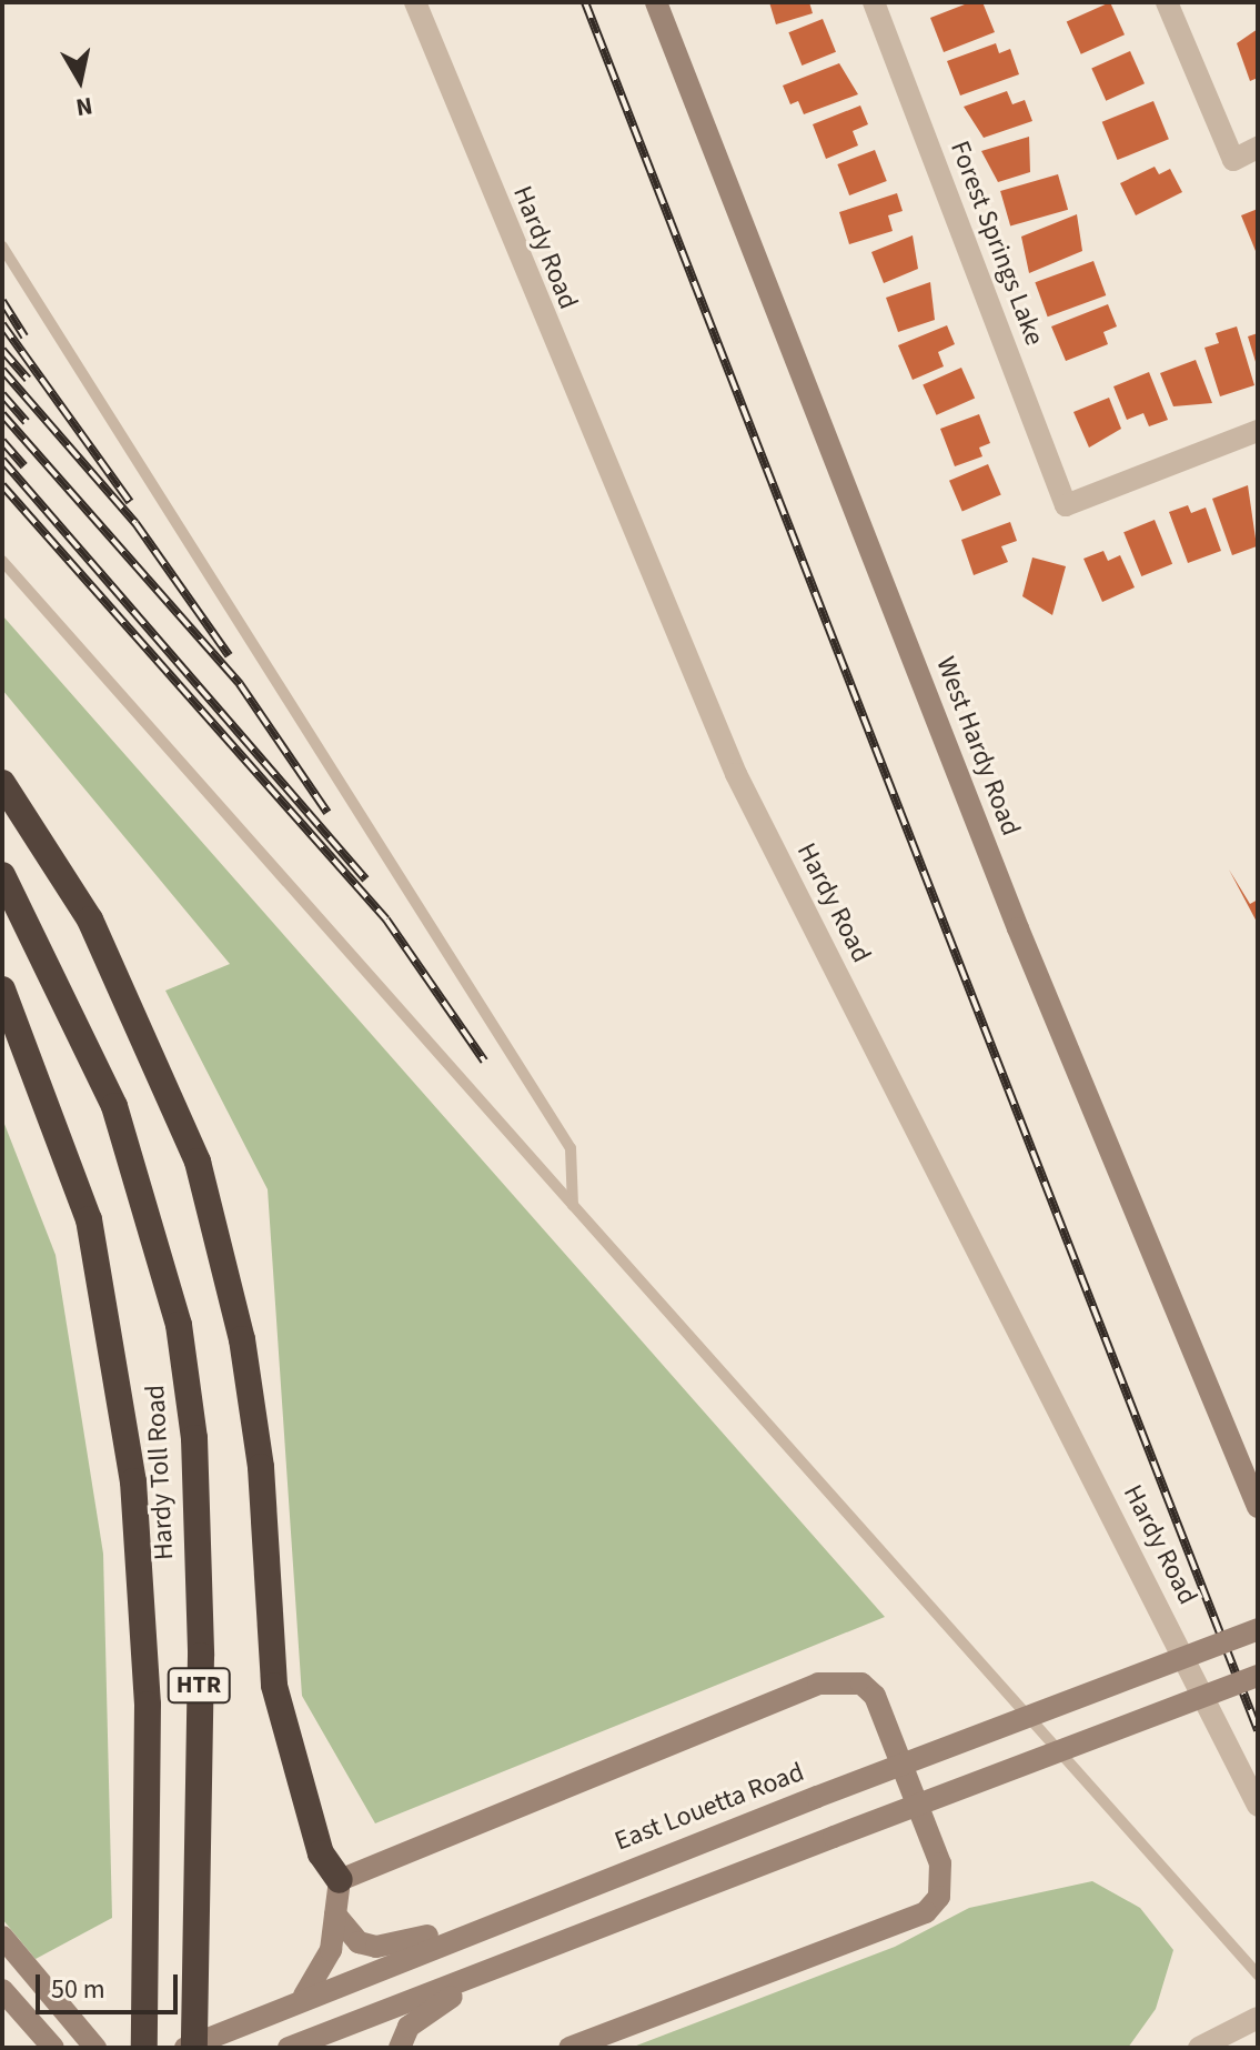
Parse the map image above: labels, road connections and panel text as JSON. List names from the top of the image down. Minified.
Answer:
{"streets":{"highway":["Hardy Toll Road","HTR"],"main road":["West Hardy Road","East Louetta Road"],"street":["Forest Springs Lake","Hardy Road"]},"scale_bar":"50 m","north":"bottom"}
